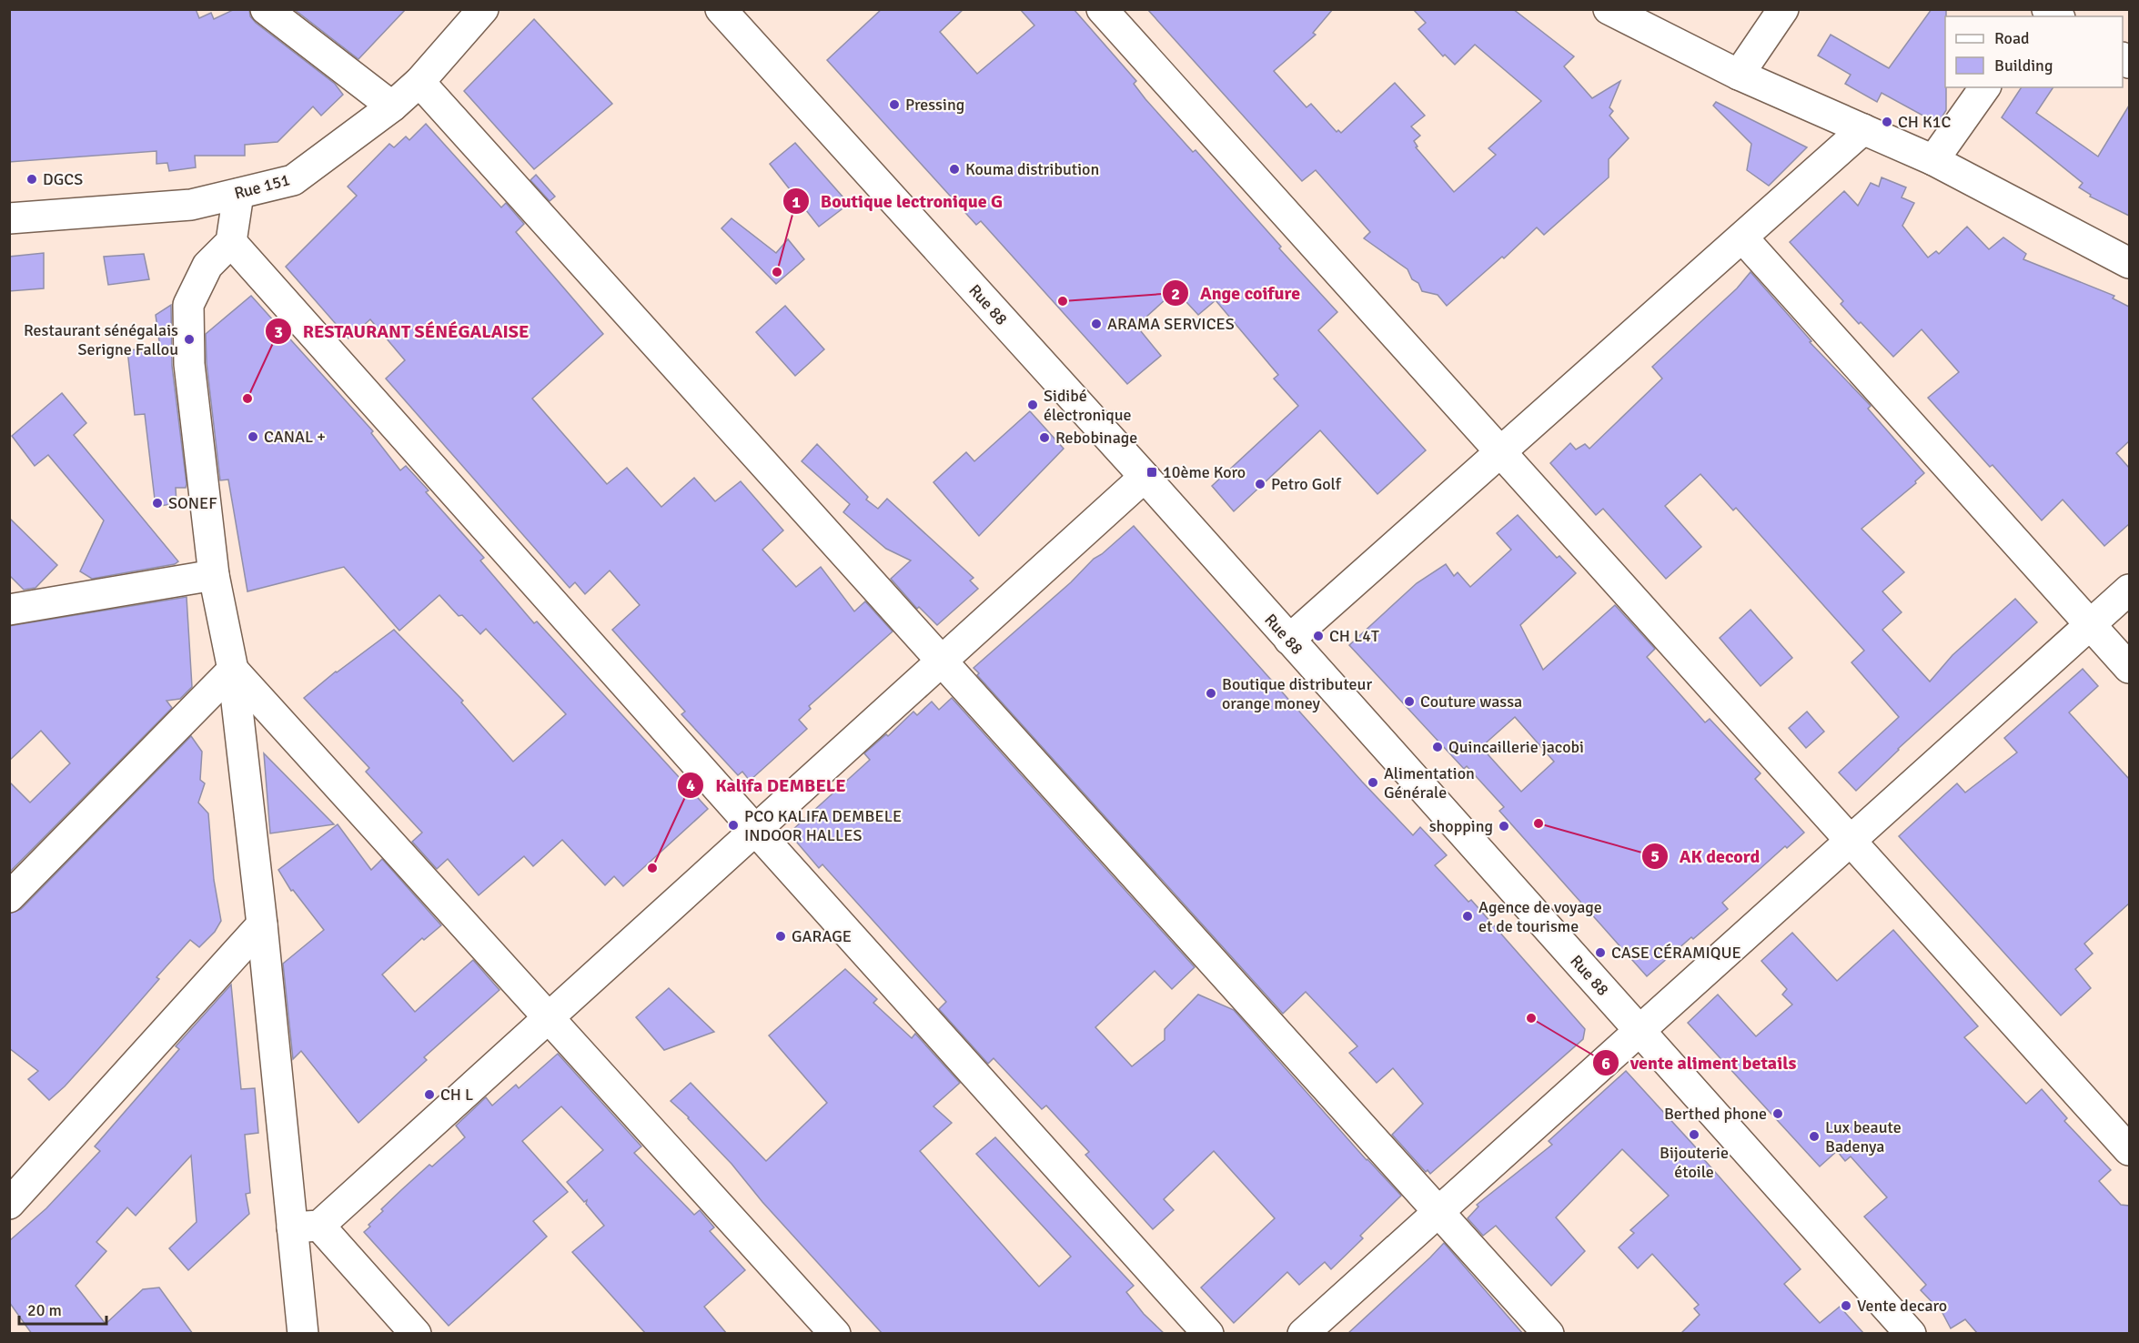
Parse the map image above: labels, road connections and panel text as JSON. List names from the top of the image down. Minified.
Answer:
{"streets":{"street":["Rue 151","Rue 88"]},"places":{"other":["Pressing","CH K1C","Kouma distribution","DGCS","Boutique lectronique G","Ange coifure","ARAMA SERVICES","Restaurant sénégalais Serigne Fallou","RESTAURANT SÉNÉGALAISE","Sidibé électronique","CANAL +","Rebobinage","Petro Golf","SONEF","CH L4T","Boutique distributeur orange money","Couture wassa","Quincaillerie jacobi","Alimentation Générale","AK decord","PCO KALIFA DEMBELE INDOOR HALLES","shopping","Kalifa DEMBELE","Agence de voyage et de tourisme","GARAGE","CASE CÉRAMIQUE","vente aliment betails","CH L","Berthed phone","Bijouterie étoile","Lux beaute Badenya","Vente decaro"],"transit":["10ème Koro"]},"legend":["Road","Building"],"scale_bar":"20 m"}
